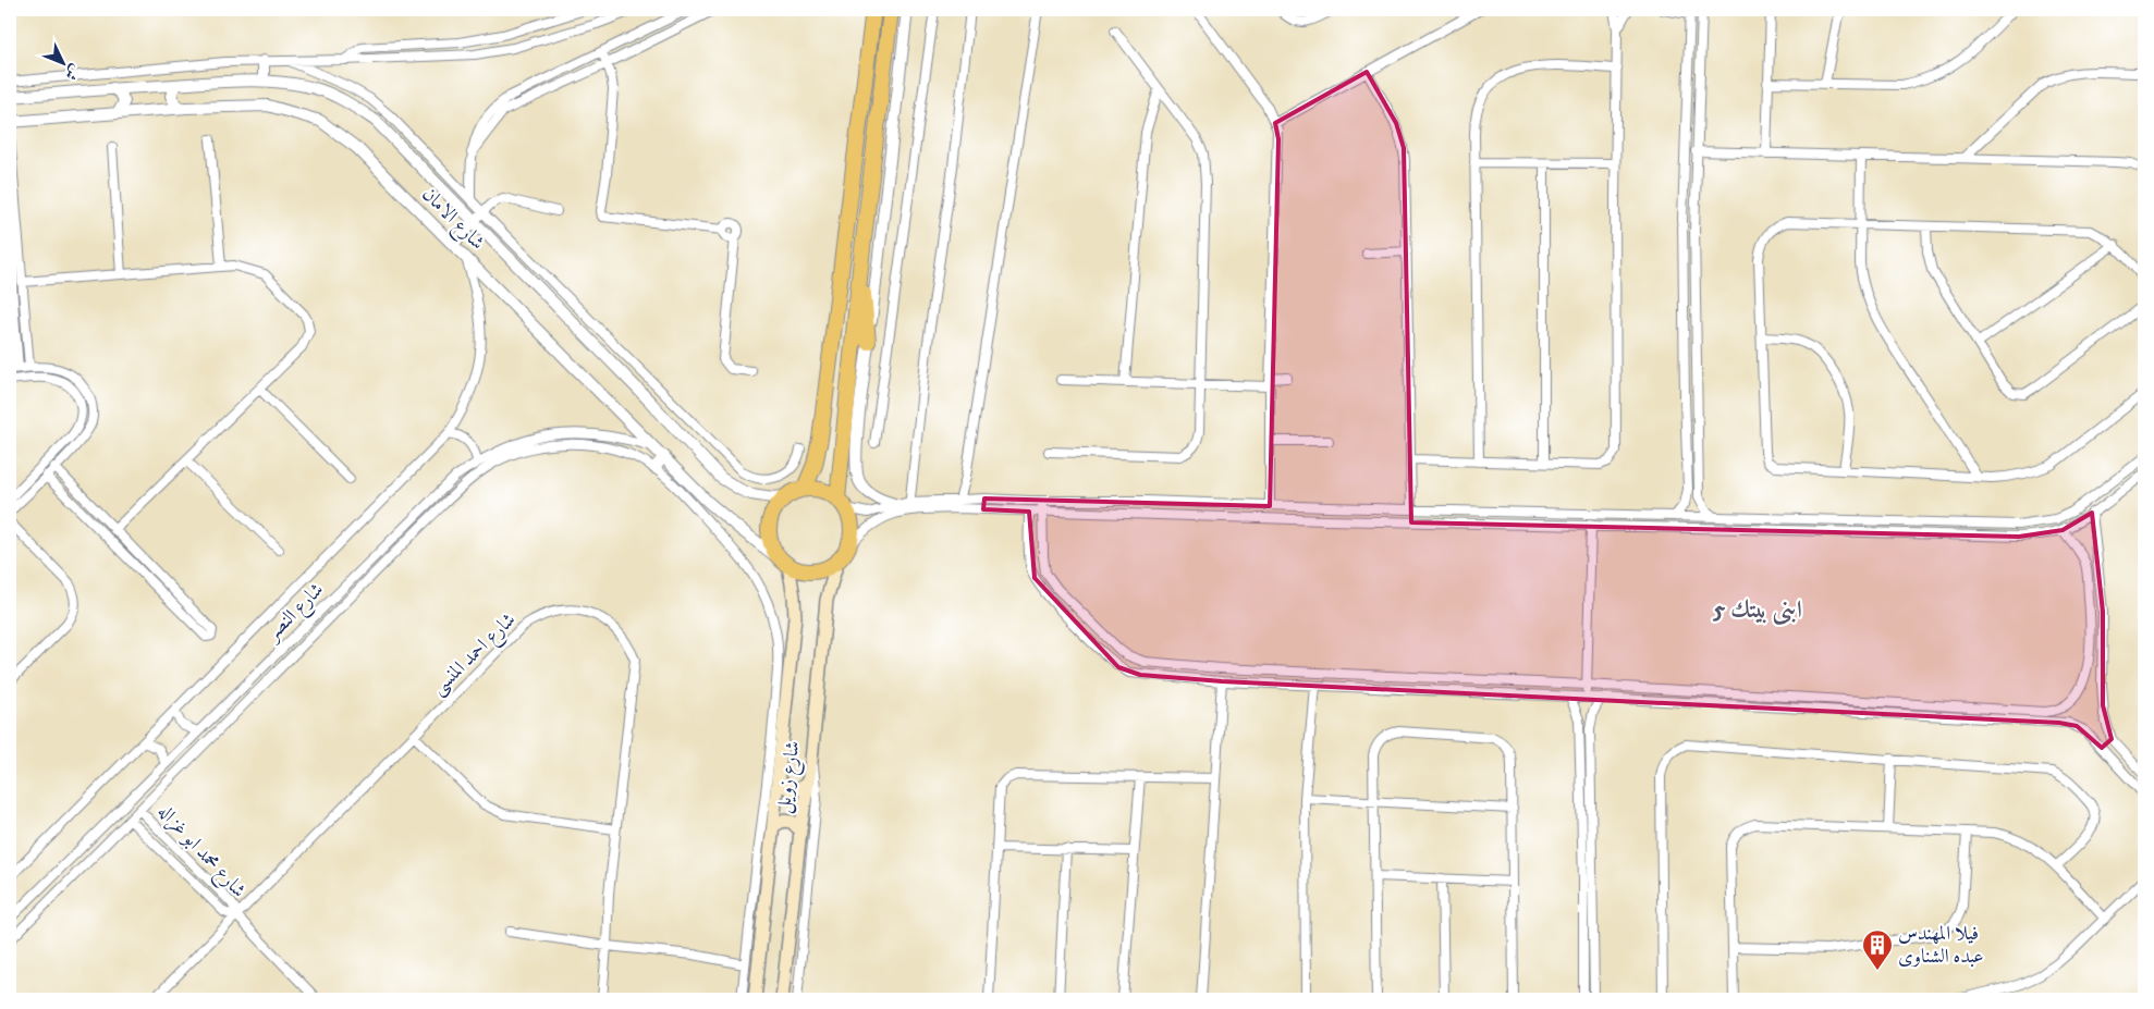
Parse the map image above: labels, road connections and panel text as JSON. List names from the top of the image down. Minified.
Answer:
{"streets":{"main road":["شارع زويل"],"street":["شارع الامان","شارع النصر","شارع احمد المنسى","شارع محمد ابو غزاله"]},"crossings":[["شارع الامان","شارع النصر"],["شارع الامان","شارع زويل"],["شارع احمد المنسى","شارع محمد ابو غزاله"]],"districts":["ابنى بيتك 5"],"places":{"building":["فيلا المهندس عبده الشناوى"]},"north":"bottom right"}
